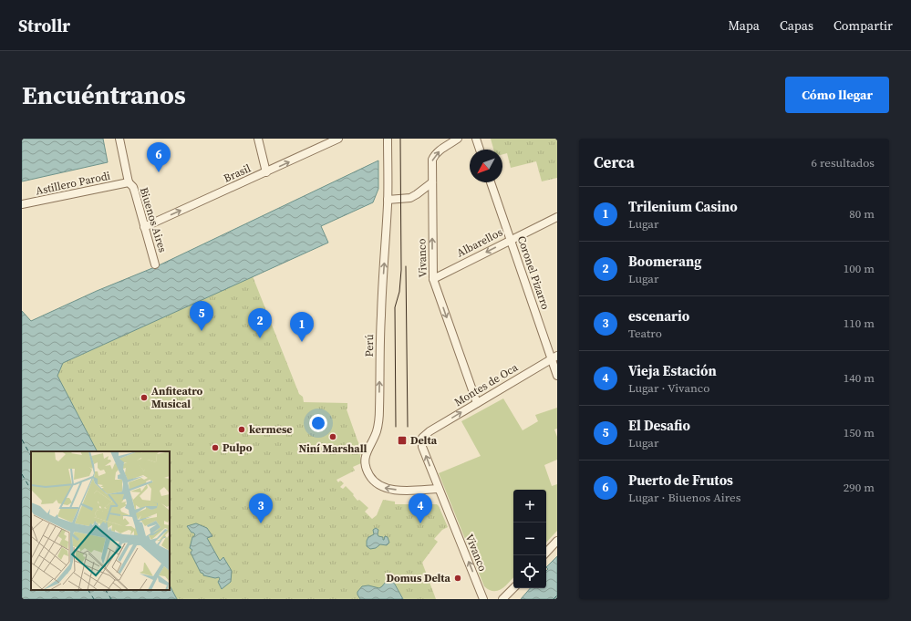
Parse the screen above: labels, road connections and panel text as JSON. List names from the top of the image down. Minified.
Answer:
{"streets":{"street":["Brasil","Astillero Parodi","Biuenos Aires","Albarellos","Vivanco","Coronel Pizarro","Perú","Montes de Oca"]},"crossings":[["Brasil","Biuenos Aires"],["Astillero Parodi","Biuenos Aires"],["Albarellos","Vivanco"],["Albarellos","Coronel Pizarro"],["Vivanco","Perú"],["Vivanco","Montes de Oca"],["Coronel Pizarro","Montes de Oca"]],"one_way":["Brasil","Albarellos","Perú","Montes de Oca"],"places":{"other":["Anfiteatro Musical","kermese","Niní Marshall","Pulpo","Domus Delta"],"transit":["Delta"]},"north":"bottom left","page":{"header":"Strollr","nav":["Mapa","Capas","Compartir"],"buttons":"Cómo llegar","title":"Encuéntranos","heading":["Cerca","6 resultados"],"pins":["6","5","2","1","3","4"],"list":[{"mark":"1","name":"Trilenium Casino","note":"Lugar","value":"80 m"},{"mark":"2","name":"Boomerang","note":"Lugar","value":"100 m"},{"mark":"3","name":"escenario","note":"Teatro","value":"110 m"},{"mark":"4","name":"Vieja Estación","note":"Lugar · Vivanco","value":"140 m"},{"mark":"5","name":"El Desafio","note":"Lugar","value":"150 m"},{"mark":"6","name":"Puerto de Frutos","note":"Lugar · Biuenos Aires","value":"290 m"}],"map_buttons":["+","−"]}}
